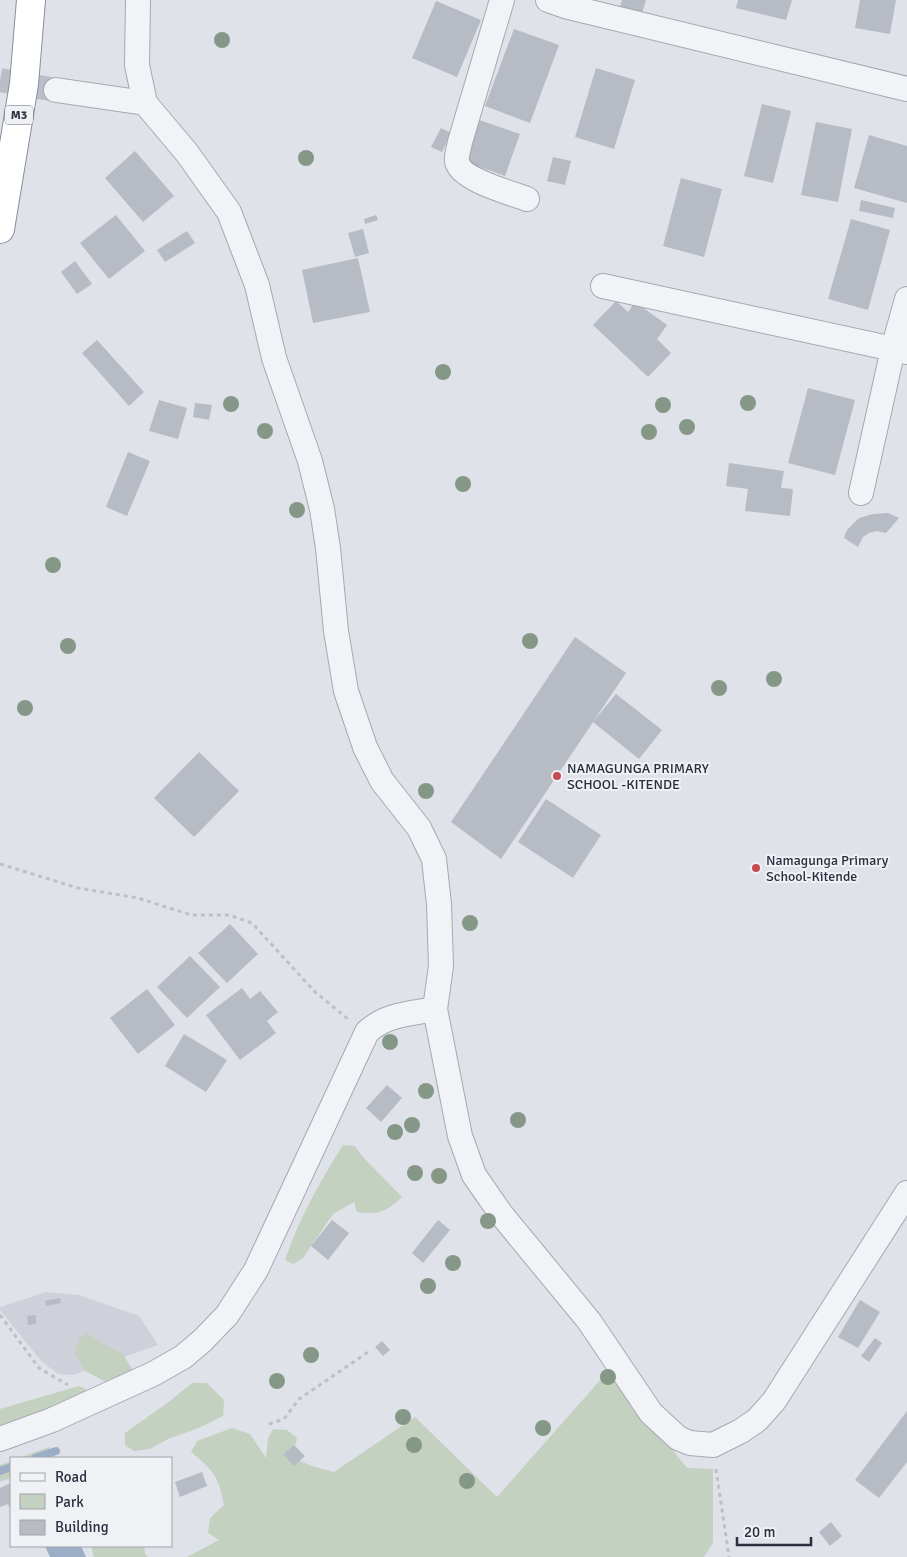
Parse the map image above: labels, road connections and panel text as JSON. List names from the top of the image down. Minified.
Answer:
{"streets":{"highway":["M3"]},"places":["NAMAGUNGA PRIMARY SCHOOL -KITENDE","Namagunga Primary School-Kitende"],"legend":["Road","Park","Building"],"scale_bar":"20 m"}
